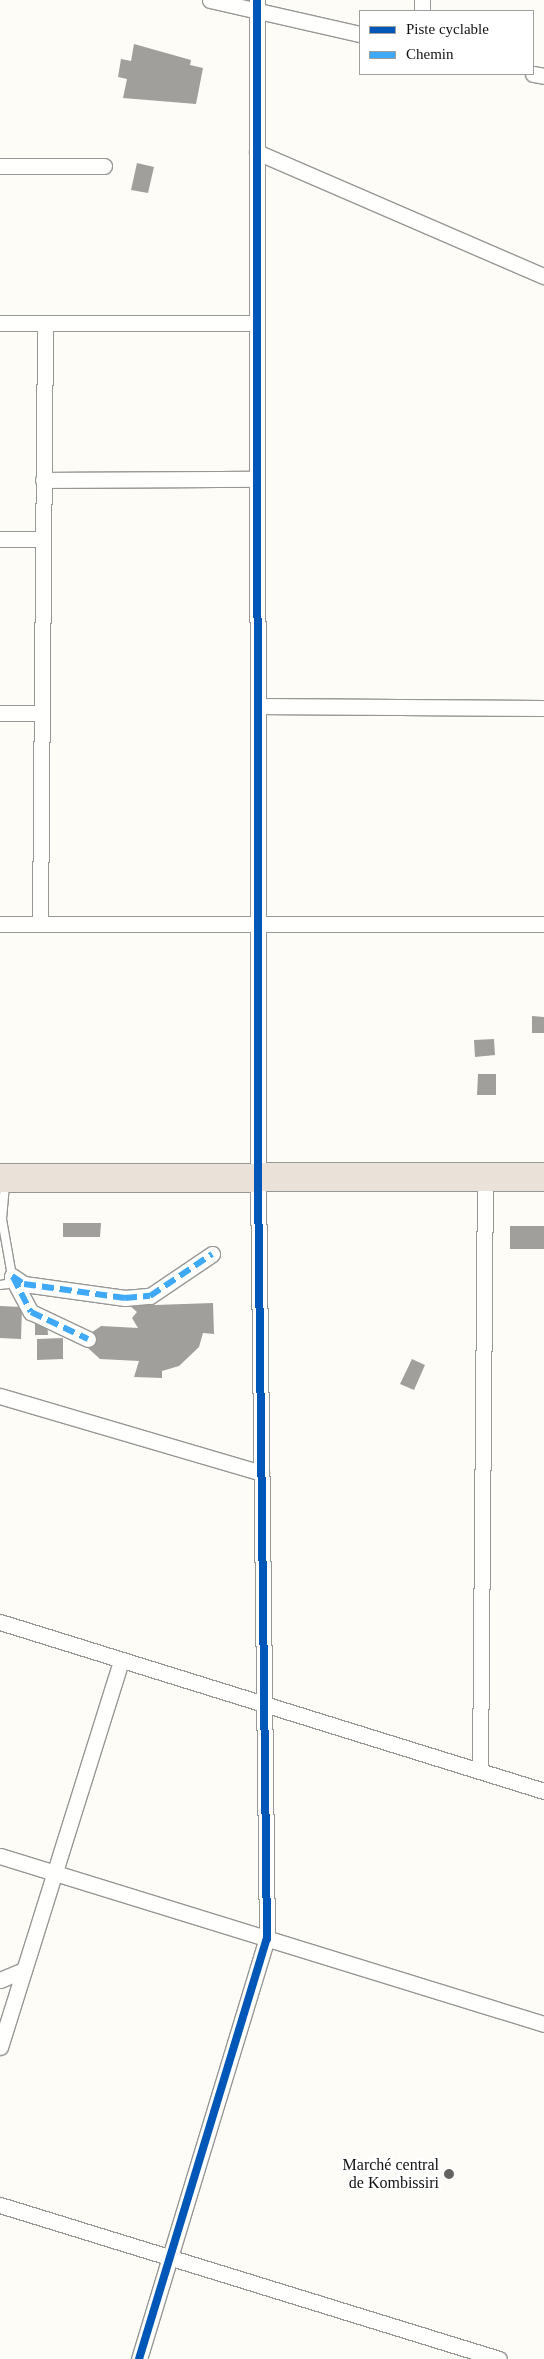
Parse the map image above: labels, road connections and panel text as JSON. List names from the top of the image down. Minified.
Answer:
{"places":["Marché central de Kombissiri"],"legend":["Piste cyclable","Chemin"]}
